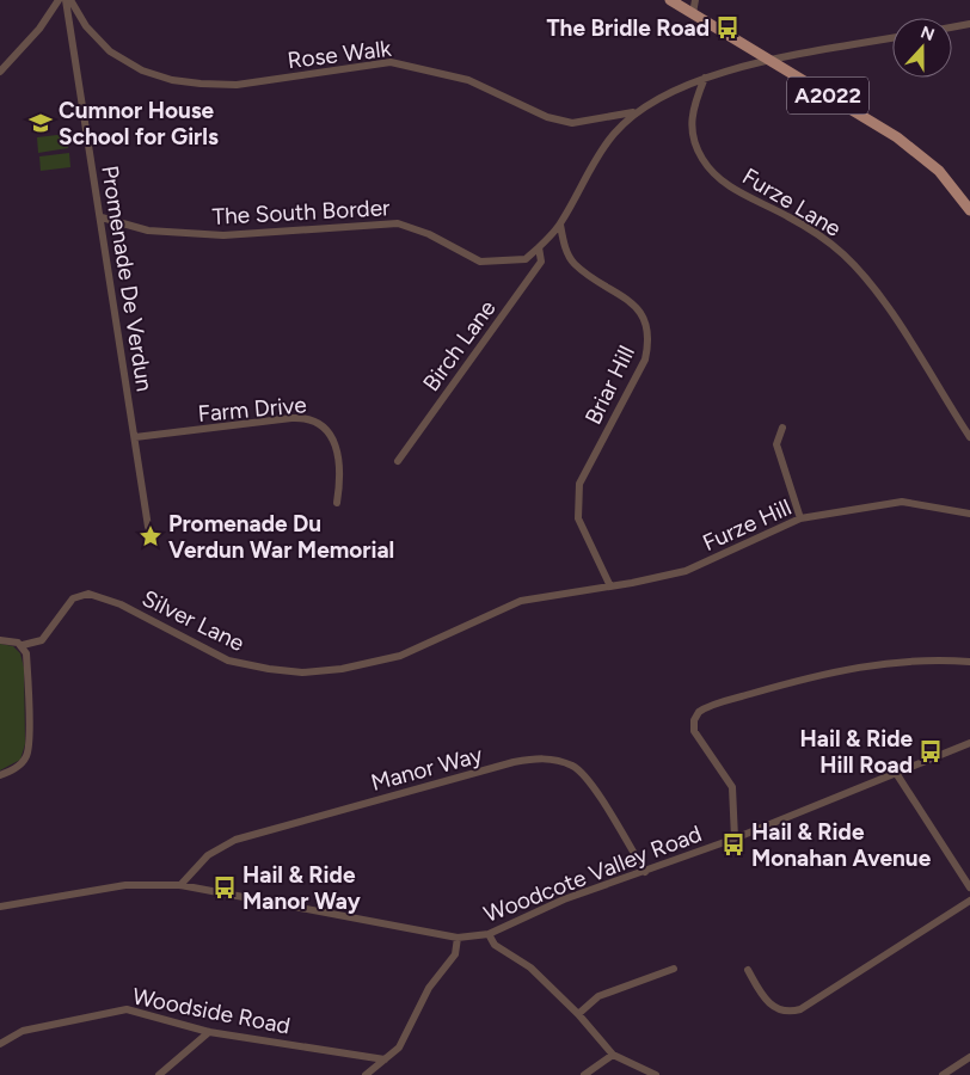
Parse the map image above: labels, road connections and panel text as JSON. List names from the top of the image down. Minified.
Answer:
{"streets":{"main road":["A2022"],"street":["Rose Walk","Furze Lane","The South Border","Promenade De Verdun","Birch Lane","Briar Hill","Farm Drive","Furze Hill","Silver Lane","Manor Way","Woodcote Valley Road","Woodside Road"]},"crossings":[["Rose Walk","The South Border"],["Rose Walk","Promenade De Verdun"],["A2022","The South Border"],["Furze Lane","The South Border"],["The South Border","Promenade De Verdun"],["The South Border","Birch Lane"],["The South Border","Briar Hill"],["Promenade De Verdun","Farm Drive"],["Briar Hill","Furze Hill"],["Briar Hill","Silver Lane"],["Furze Hill","Silver Lane"],["Manor Way","Woodcote Valley Road"]],"places":{"bus stop":["The Bridle Road","Hail & Ride Hill Road","Hail & Ride Monahan Avenue","Hail & Ride Manor Way"],"school or university":["Cumnor House School for Girls"],"place":["Promenade Du Verdun War Memorial"]},"north":"top"}
